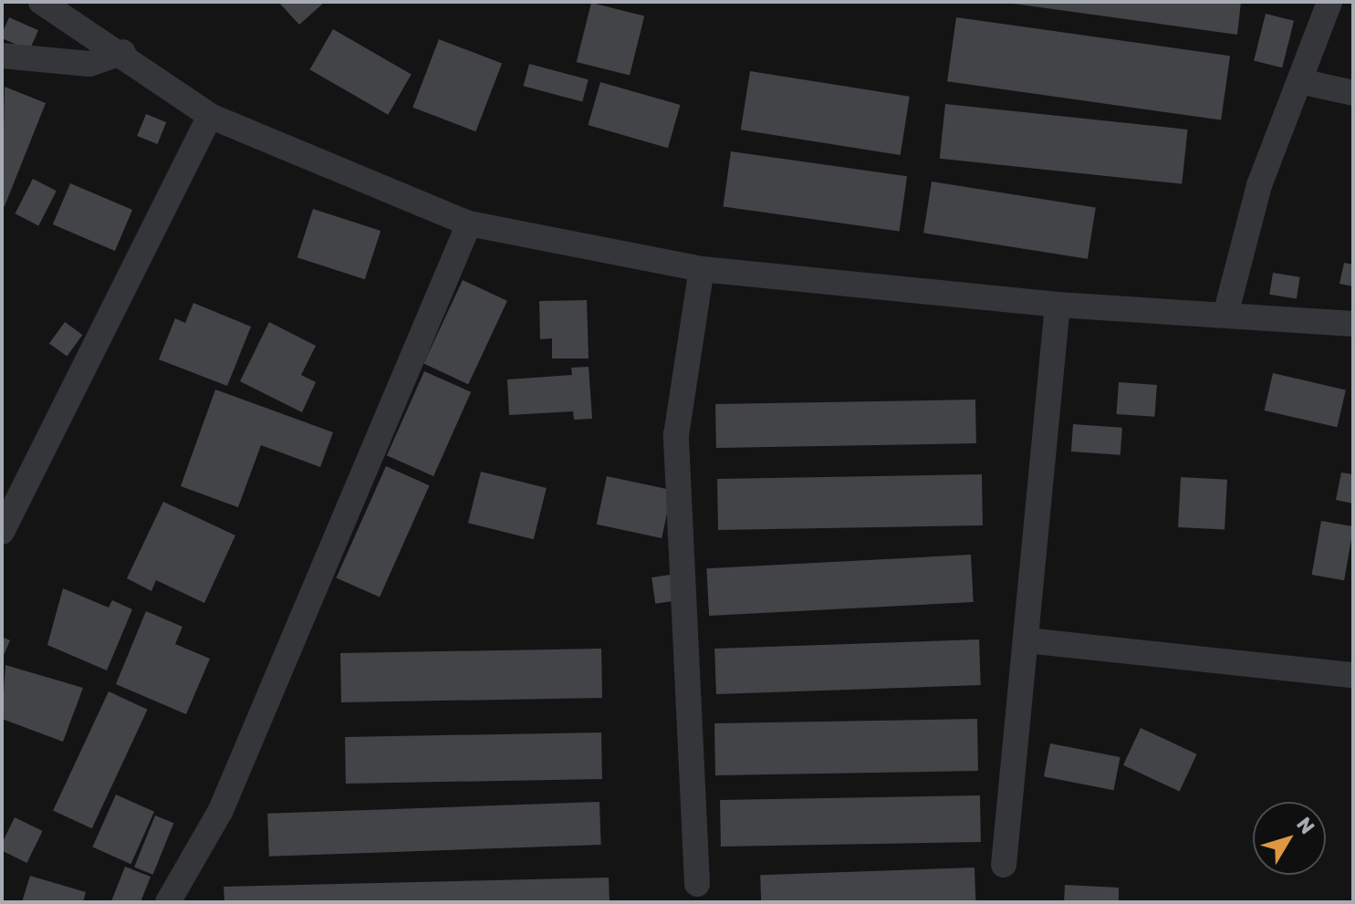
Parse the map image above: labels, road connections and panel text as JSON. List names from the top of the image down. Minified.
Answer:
{"north":"top right"}
